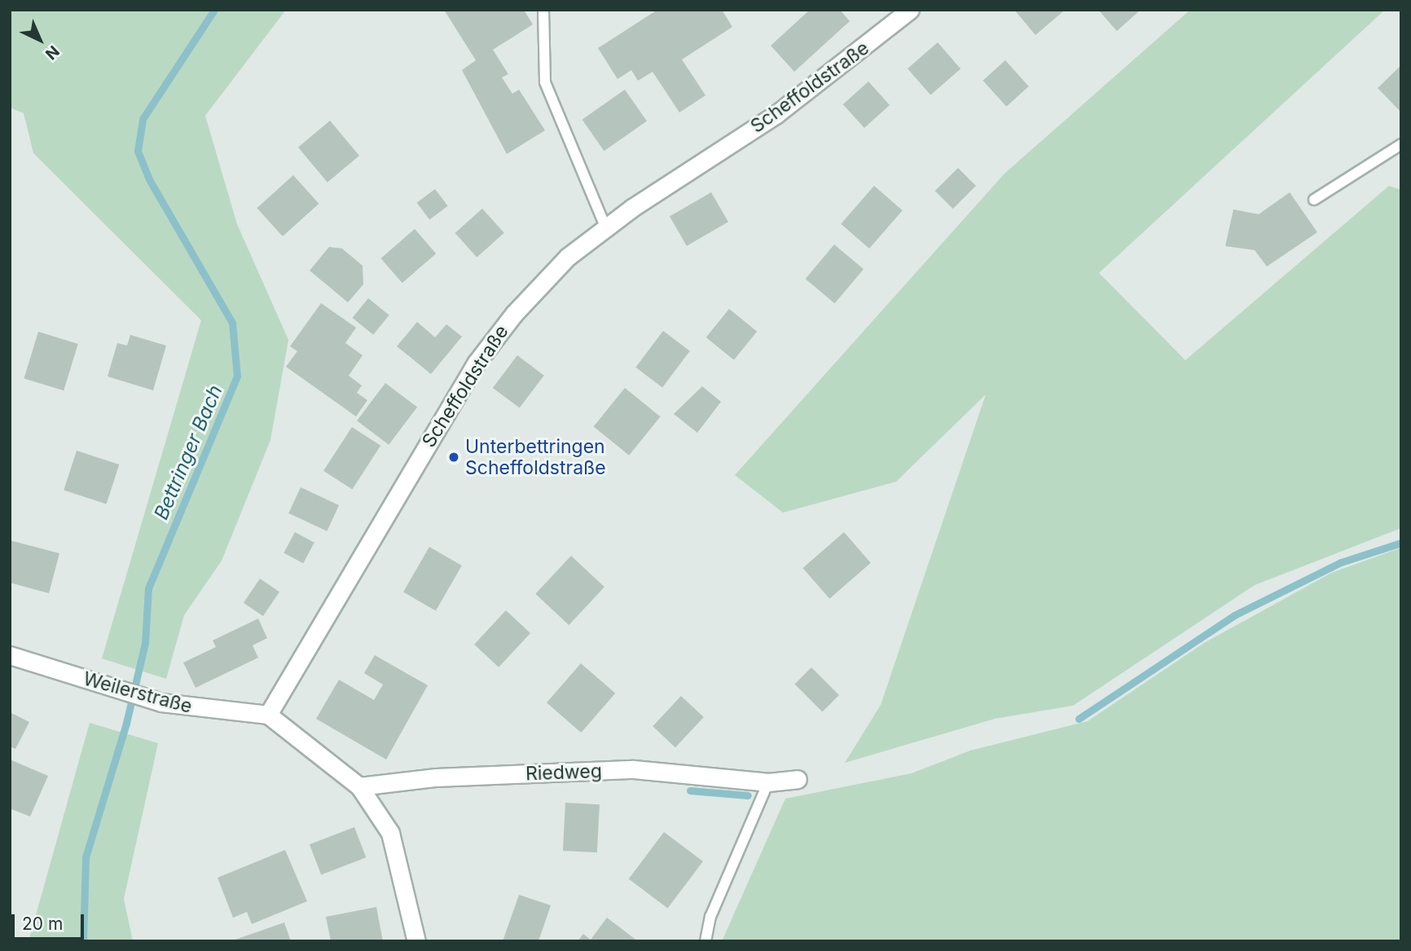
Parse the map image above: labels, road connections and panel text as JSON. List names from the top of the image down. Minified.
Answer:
{"streets":{"main road":["Scheffoldstraße","Weilerstraße","Riedweg"]},"crossings":[["Scheffoldstraße","Weilerstraße"]],"water":["Bettringer Bach"],"places":["Unterbettringen Scheffoldstraße"],"scale_bar":"20 m","north":"bottom right"}
